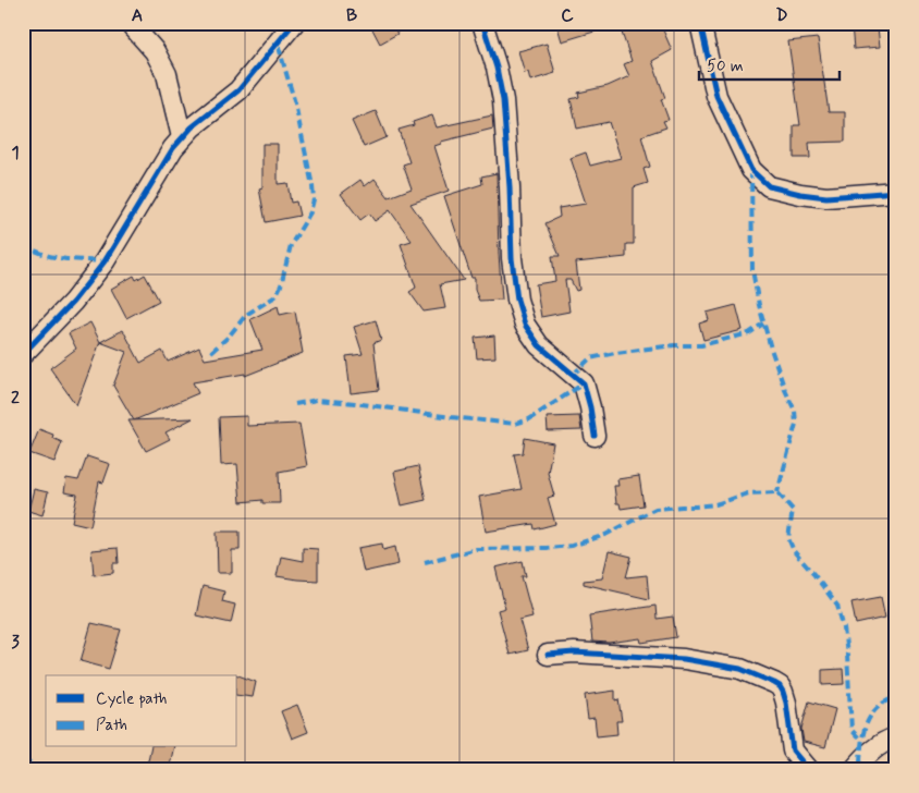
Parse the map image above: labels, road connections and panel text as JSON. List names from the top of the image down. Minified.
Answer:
{"legend":["Cycle path","Path"],"scale_bar":"50 m","grid":{"columns":["A","B","C","D"],"rows":["1","2","3"]}}
